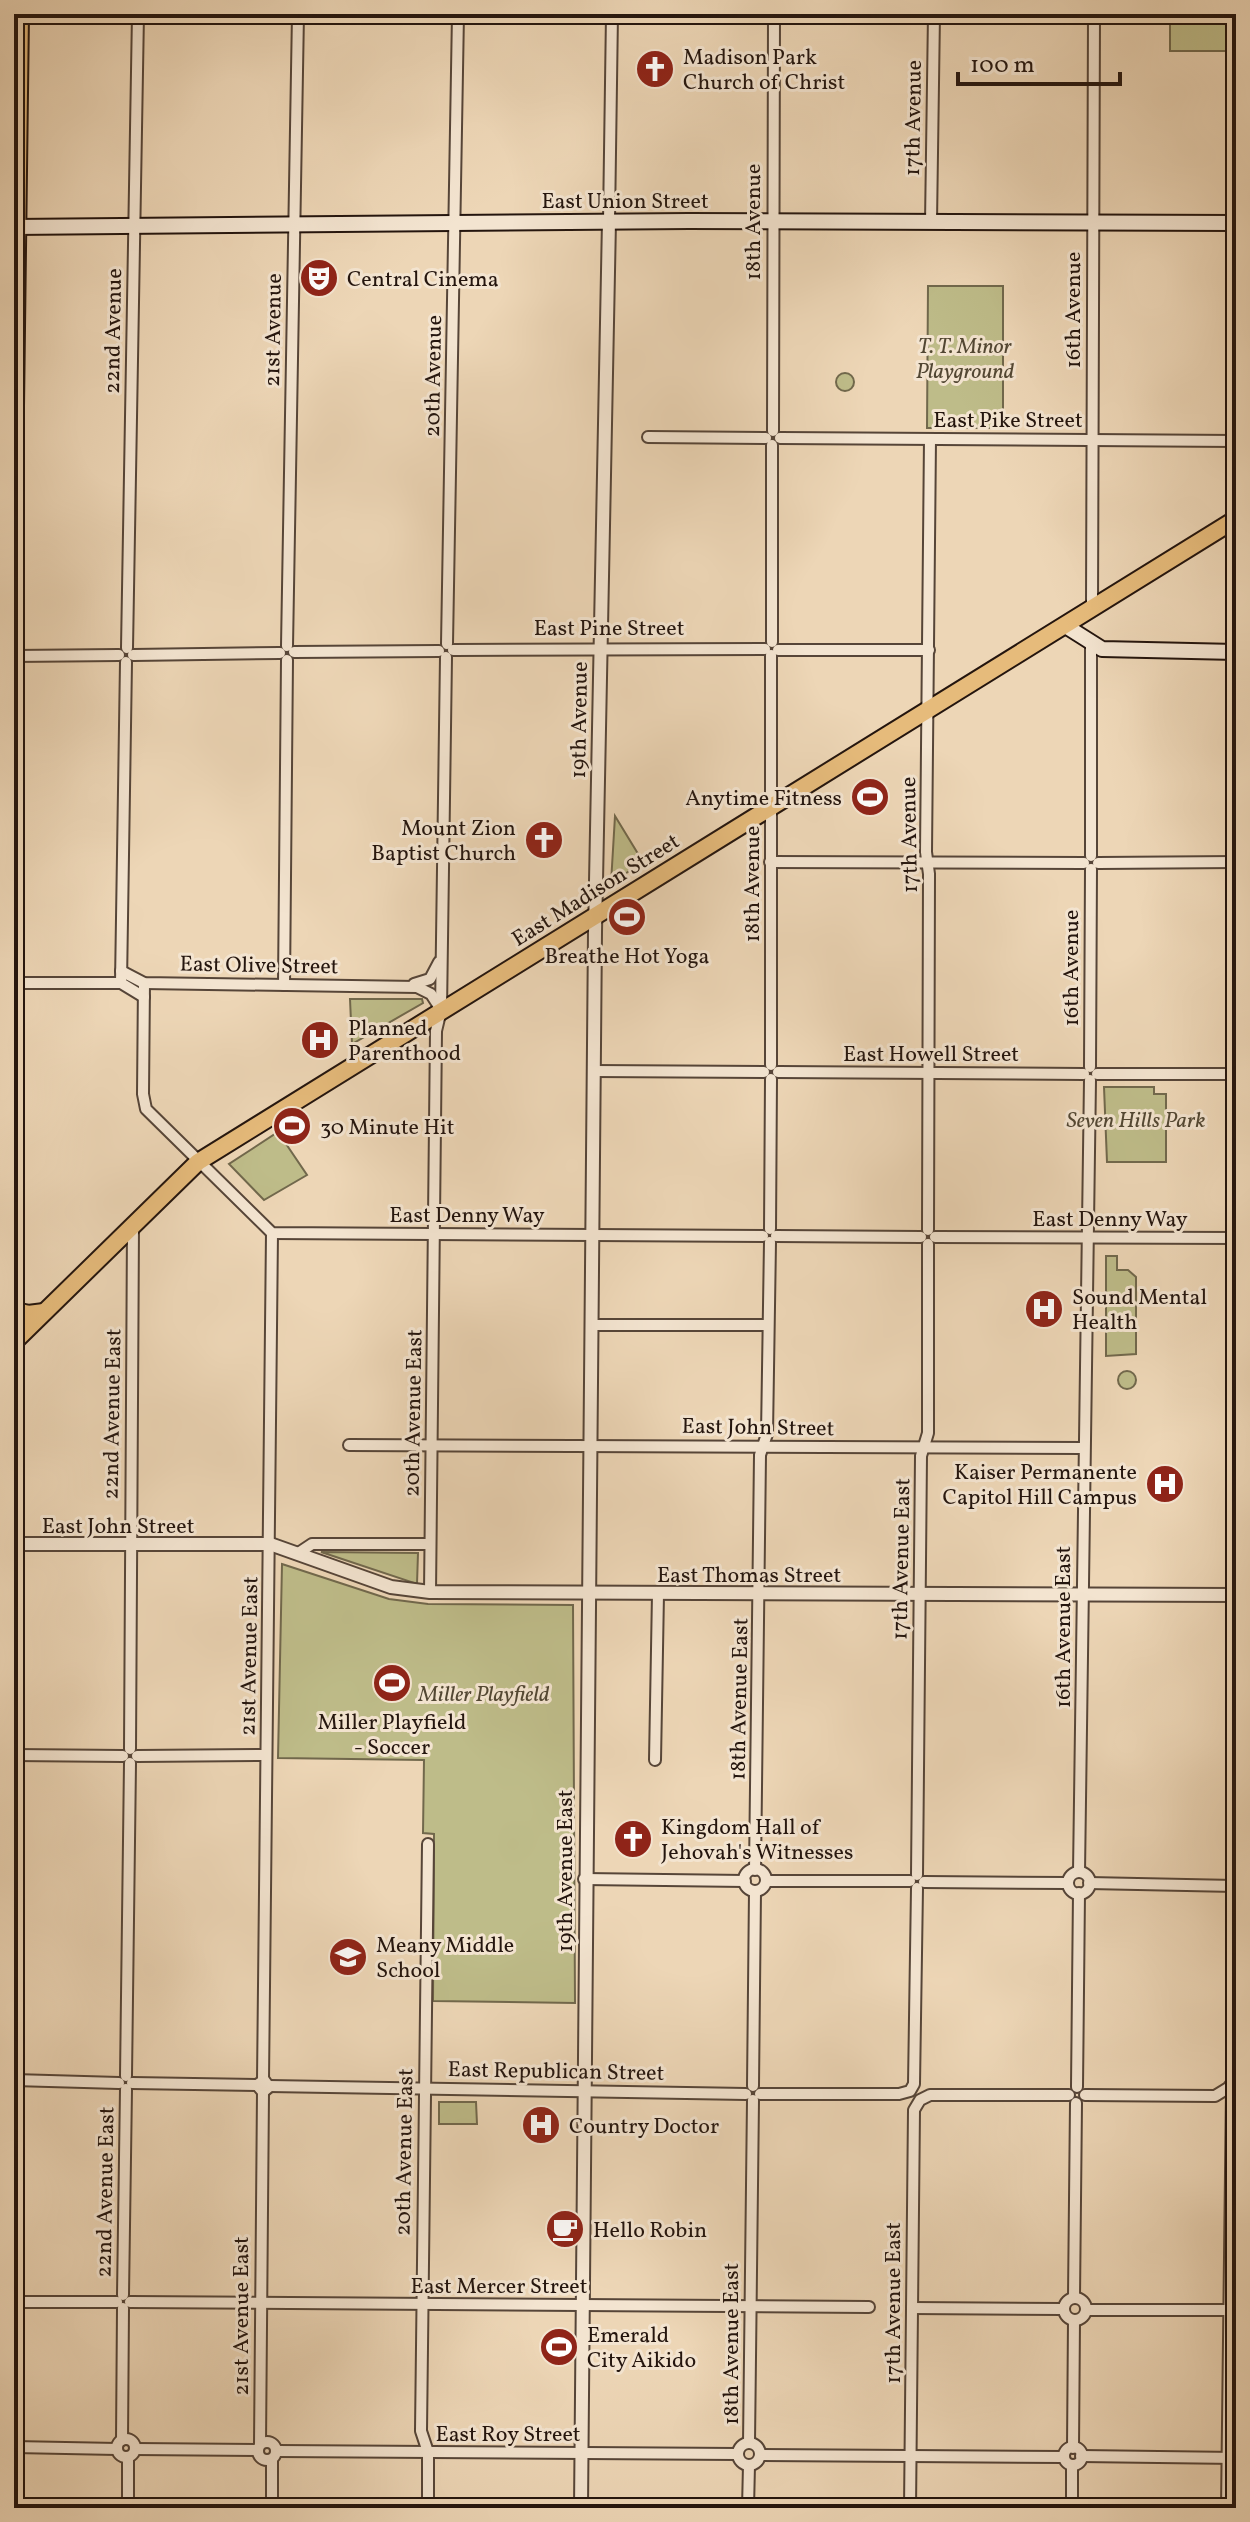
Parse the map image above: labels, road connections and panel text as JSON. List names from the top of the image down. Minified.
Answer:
{"streets":{"main road":["East Union Street","East Madison Street"],"street":["17th Avenue","18th Avenue","16th Avenue","21st Avenue","22nd Avenue","20th Avenue","East Pike Street","East Pine Street","19th Avenue","East Olive Street","East Howell Street","East Denny Way","20th Avenue East","22nd Avenue East","East John Street","17th Avenue East","East Thomas Street","16th Avenue East","21st Avenue East","18th Avenue East","19th Avenue East","East Republican Street","East Mercer Street","East Roy Street"]},"crossings":[["17th Avenue","East Union Street"],["17th Avenue","East Pike Street"],["17th Avenue","East Pine Street"],["17th Avenue","East Madison Street"],["17th Avenue","East Howell Street"],["17th Avenue","East Denny Way"],["17th Avenue","17th Avenue East"],["East Union Street","18th Avenue"],["East Union Street","16th Avenue"],["East Union Street","21st Avenue"],["East Union Street","22nd Avenue"],["East Union Street","20th Avenue"],["East Union Street","19th Avenue"],["18th Avenue","East Pike Street"],["18th Avenue","East Pine Street"],["18th Avenue","East Madison Street"],["18th Avenue","East Howell Street"],["18th Avenue","East Denny Way"],["18th Avenue","18th Avenue East"],["16th Avenue","East Pike Street"],["16th Avenue","East Madison Street"],["16th Avenue","East Howell Street"],["16th Avenue","East Denny Way"],["16th Avenue","16th Avenue East"],["21st Avenue","East Pine Street"],["21st Avenue","East Olive Street"],["22nd Avenue","East Pine Street"],["22nd Avenue","East Olive Street"],["20th Avenue","East Pine Street"],["20th Avenue","East Madison Street"],["20th Avenue","East Olive Street"],["20th Avenue","East Denny Way"],["20th Avenue","20th Avenue East"],["East Pine Street","19th Avenue"],["19th Avenue","East Madison Street"],["19th Avenue","East Howell Street"],["19th Avenue","East Denny Way"],["19th Avenue","19th Avenue East"],["East Madison Street","East Olive Street"],["East Madison Street","22nd Avenue East"],["East Denny Way","20th Avenue East"],["East Denny Way","17th Avenue East"],["East Denny Way","16th Avenue East"],["East Denny Way","21st Avenue East"],["East Denny Way","18th Avenue East"],["East Denny Way","19th Avenue East"],["20th Avenue East","East John Street"],["20th Avenue East","East Thomas Street"],["20th Avenue East","East Republican Street"],["20th Avenue East","East Mercer Street"],["20th Avenue East","East Roy Street"],["22nd Avenue East","East John Street"],["22nd Avenue East","East Republican Street"],["22nd Avenue East","East Mercer Street"],["East John Street","17th Avenue East"],["East John Street","East Thomas Street"],["East John Street","16th Avenue East"],["East John Street","21st Avenue East"],["East John Street","18th Avenue East"],["East John Street","19th Avenue East"],["17th Avenue East","East Thomas Street"],["17th Avenue East","East Republican Street"],["East Thomas Street","16th Avenue East"],["East Thomas Street","21st Avenue East"],["East Thomas Street","18th Avenue East"],["East Thomas Street","19th Avenue East"],["21st Avenue East","East Republican Street"],["21st Avenue East","East Mercer Street"],["18th Avenue East","East Republican Street"],["18th Avenue East","East Mercer Street"],["18th Avenue East","East Roy Street"],["19th Avenue East","East Republican Street"],["19th Avenue East","East Mercer Street"],["19th Avenue East","East Roy Street"]],"parks":["T. T. Minor Playground","Seven Hills Park","Miller Playfield"],"places":{"church":["Madison Park Church of Christ","Mount Zion Baptist Church","Kingdom Hall of Jehovah's Witnesses"],"theatre":["Central Cinema"],"sports":["Anytime Fitness","Breathe Hot Yoga","30 Minute Hit","Miller Playfield - Soccer","Emerald City Aikido"],"hospital":["Planned Parenthood","Sound Mental Health","Kaiser Permanente Capitol Hill Campus","Country Doctor"],"school or university":["Meany Middle School"],"cafe":["Hello Robin"]},"scale_bar":"100 m"}
